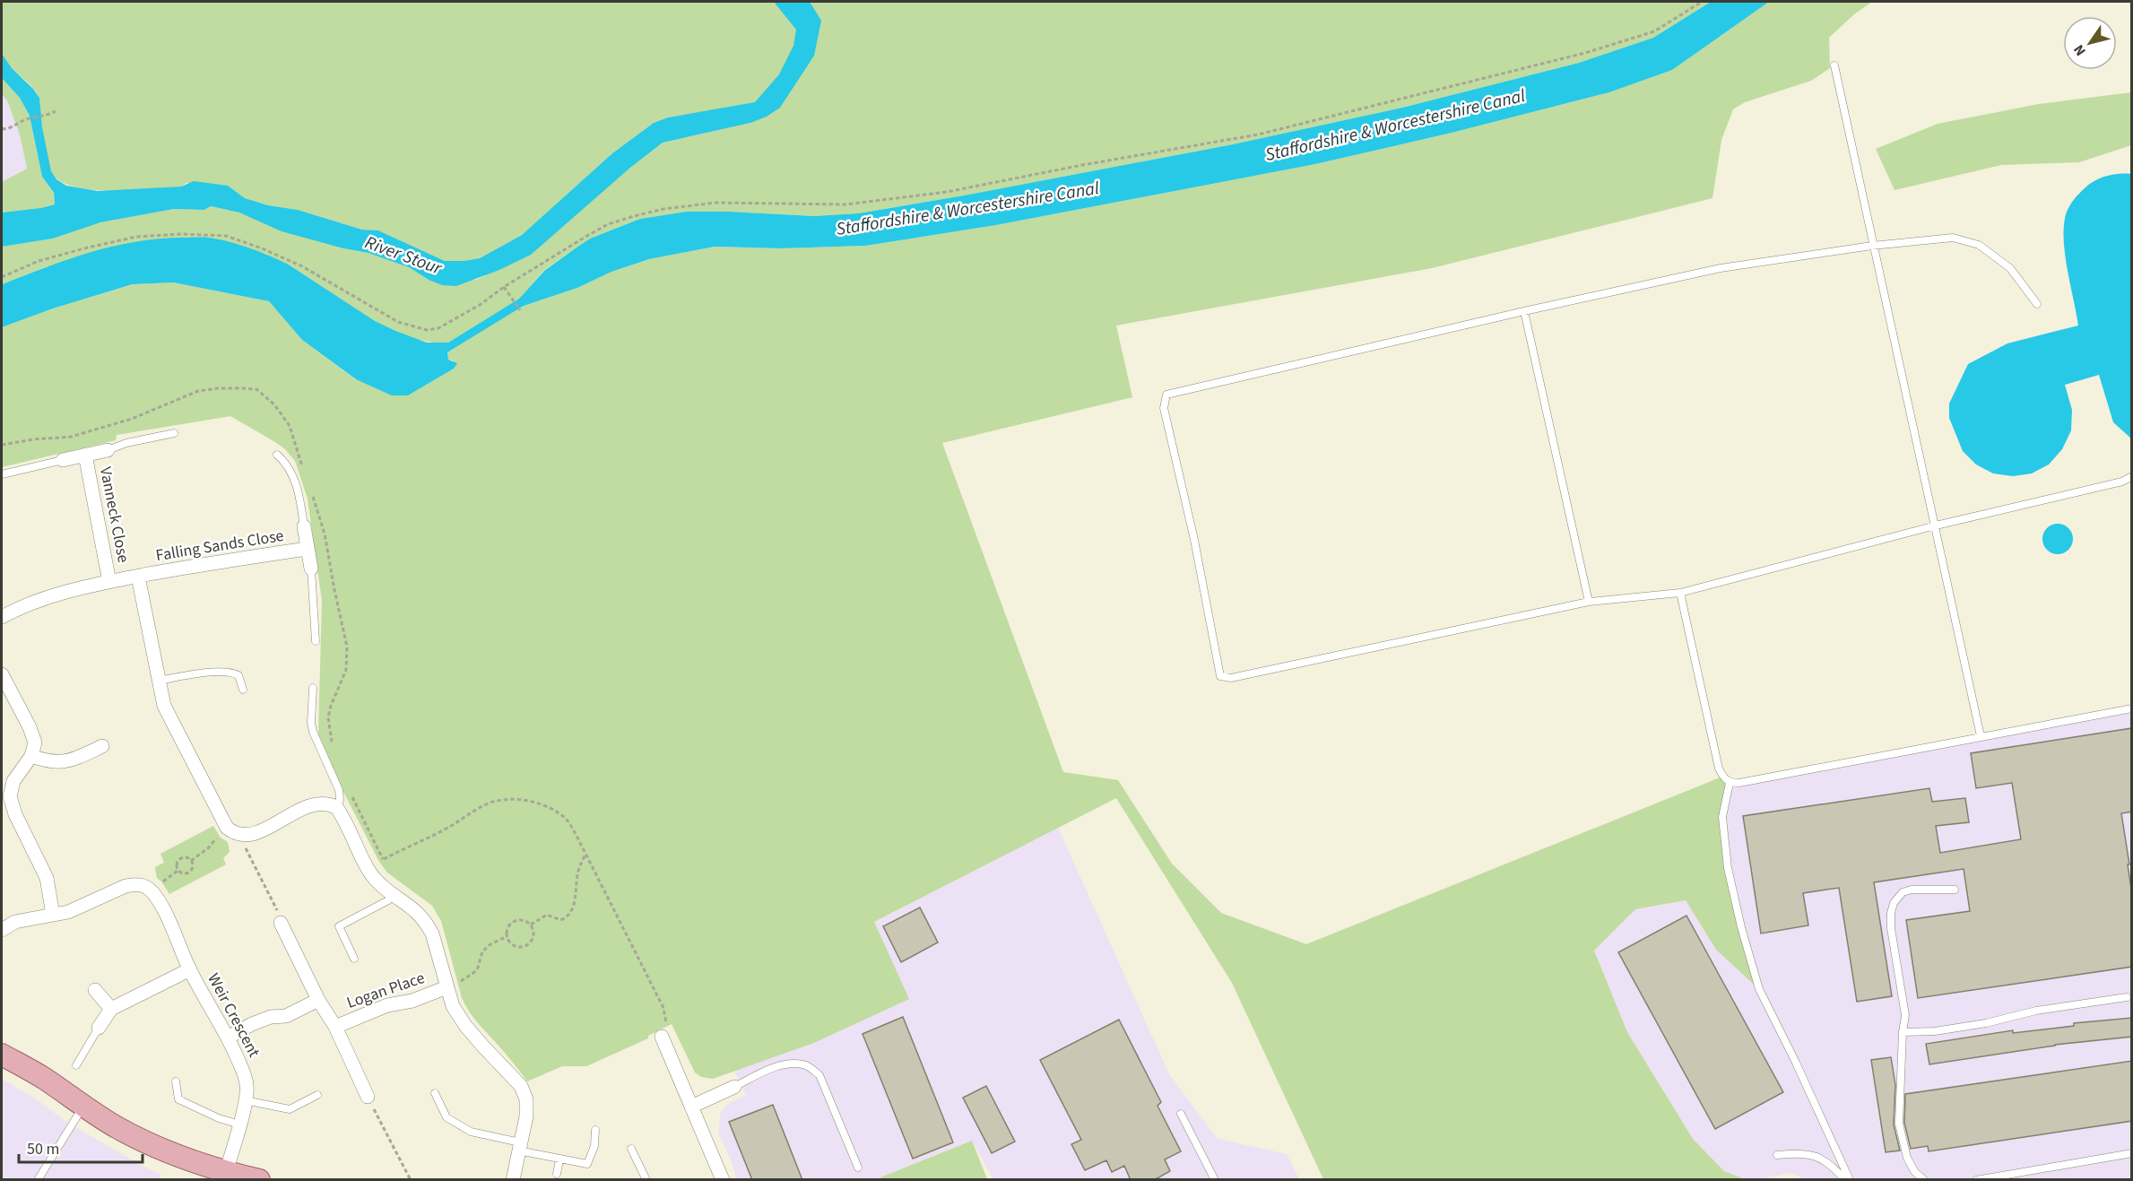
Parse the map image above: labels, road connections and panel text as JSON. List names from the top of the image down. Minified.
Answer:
{"streets":{"street":["Vanneck Close","Falling Sands Close","Logan Place","Weir Crescent"]},"crossings":[["Vanneck Close","Falling Sands Close"]],"water":["Staffordshire & Worcestershire Canal","River Stour"],"scale_bar":"50 m","north":"bottom left"}
